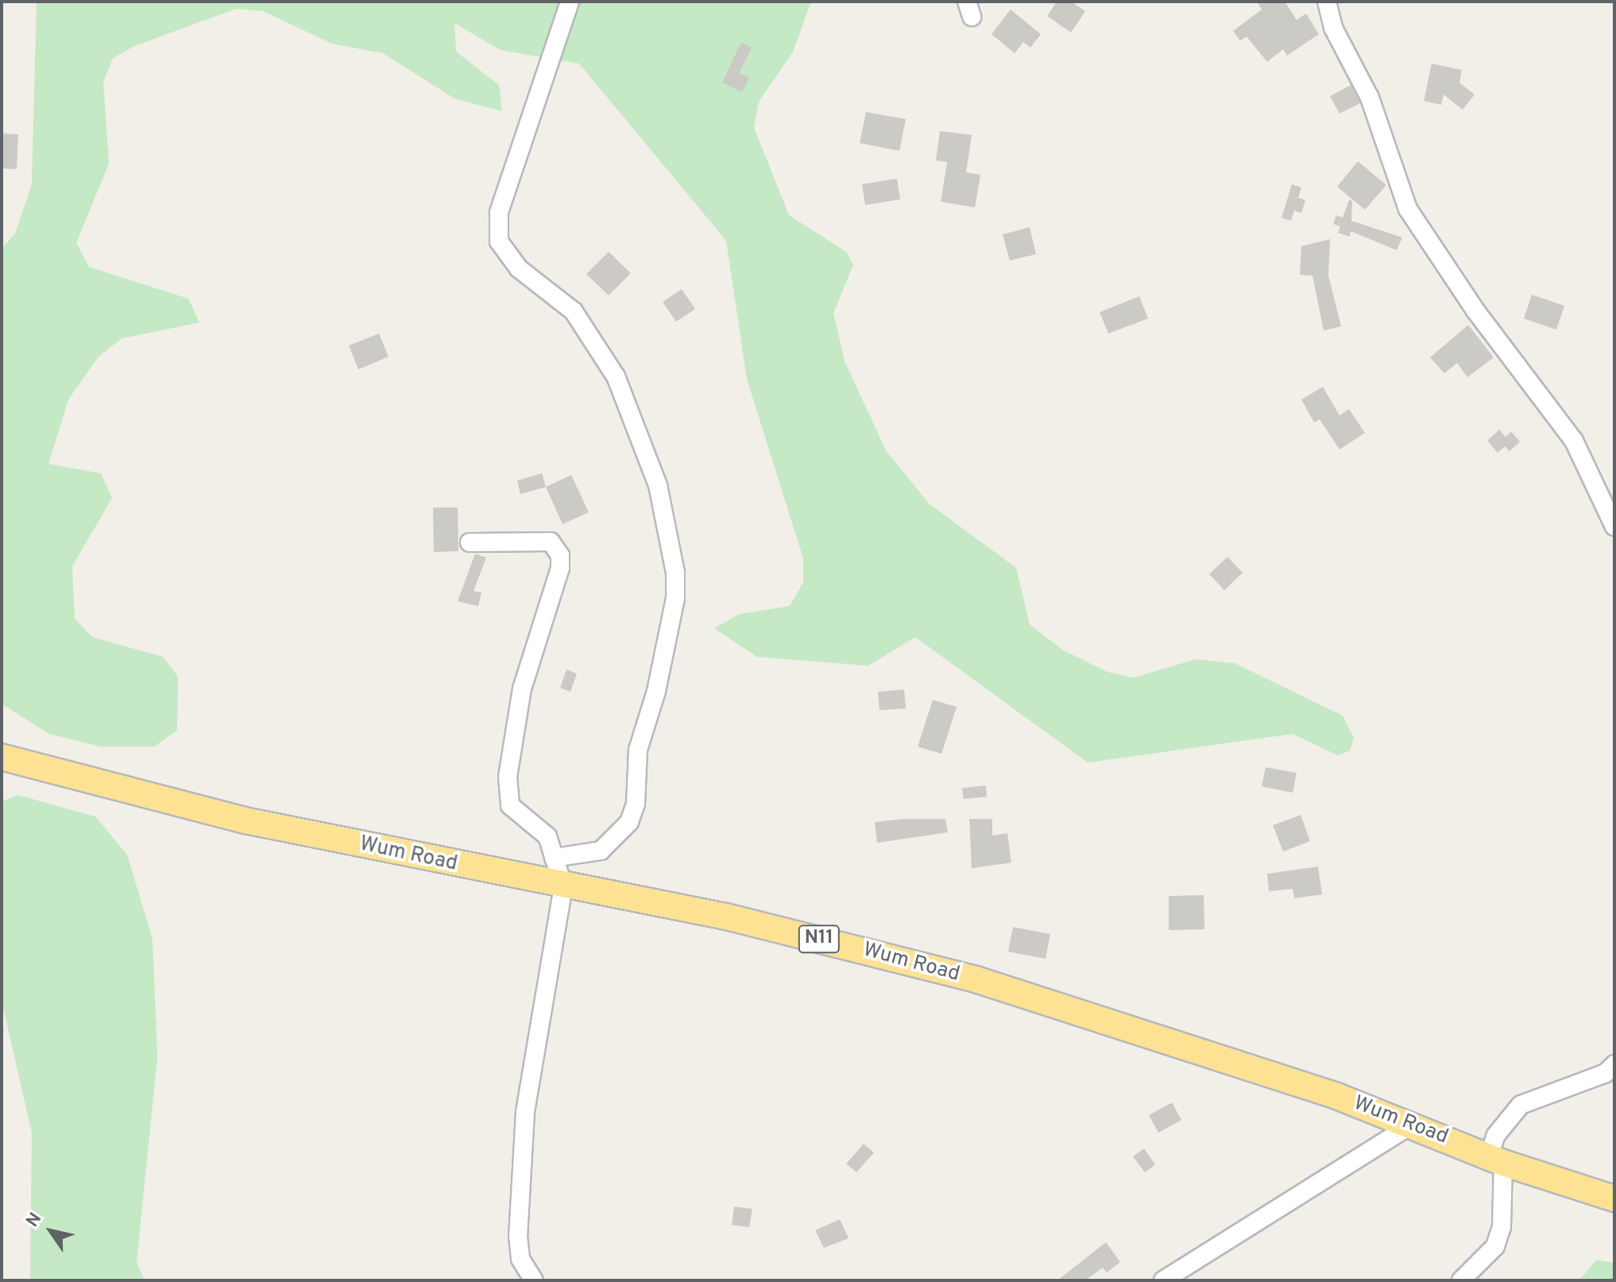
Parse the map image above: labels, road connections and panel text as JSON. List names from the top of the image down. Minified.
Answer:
{"streets":{"highway":["Wum Road","N11"]},"north":"top left"}
